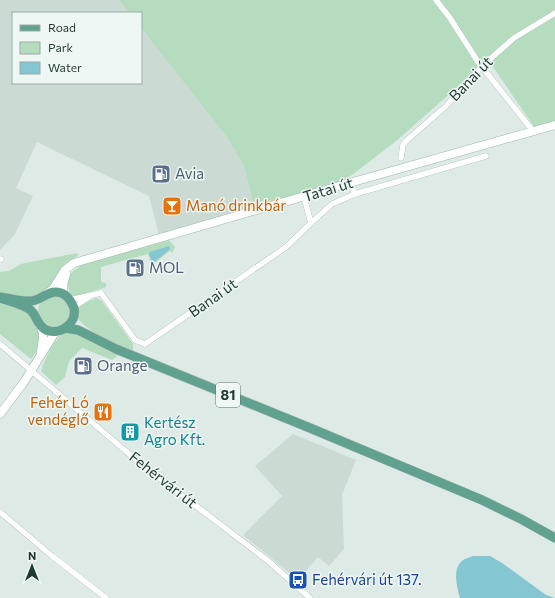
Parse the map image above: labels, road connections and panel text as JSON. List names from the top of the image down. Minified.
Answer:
{"streets":{"main road":["81"],"street":["Banai út","Tatai út","Fehérvári út"]},"crossings":[["Banai út","Tatai út"],["Tatai út","81"]],"places":{"fuel station":["Avia","MOL","Orange"],"bar":["Manó drinkbár"],"restaurant":["Fehér Ló vendéglő"],"building":["Kertész Agro Kft."],"bus stop":["Fehérvári út 137."]},"legend":["Road","Park","Water"],"north":"top"}
